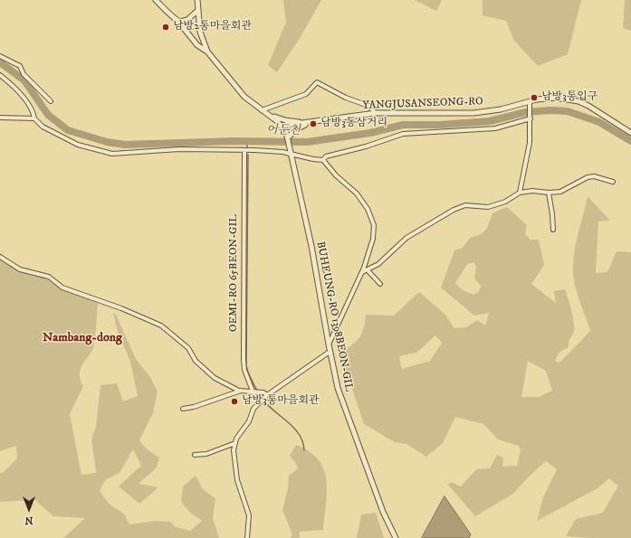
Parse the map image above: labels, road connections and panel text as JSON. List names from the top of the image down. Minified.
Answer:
{"streets":{"street":["YANGJUSANSEONG-RO","OEMI-RO 65BEON-GIL","BUHEUNG-RO 1398BEON-GIL"]},"crossings":[["YANGJUSANSEONG-RO","BUHEUNG-RO 1398BEON-GIL"]],"districts":["Nambang-dong"],"water":["어둔천"],"places":["남방2통마을회관","남방3통입구","남방3동삼거리","남방3통마을회관"],"north":"bottom"}
